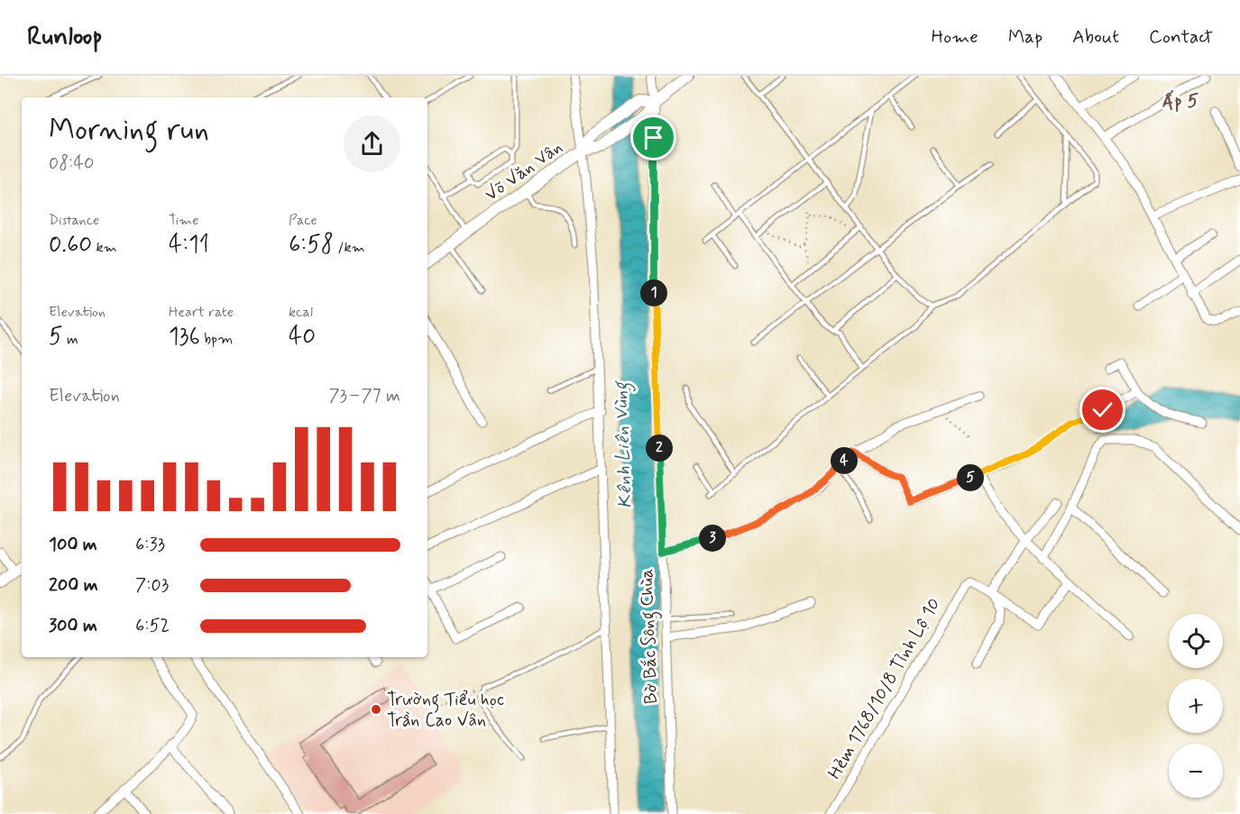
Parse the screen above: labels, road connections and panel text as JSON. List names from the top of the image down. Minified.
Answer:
{"streets":{"street":["Võ Văn Vân","Bờ Bắc Sông Chùa","Hẻm 1768/10/8 Tỉnh Lộ 10"]},"crossings":[["Võ Văn Vân","Bờ Bắc Sông Chùa"]],"districts":["Ấp 5"],"water":["Kênh Liên Vùng"],"places":["Trường Tiểu học Trần Cao Vân"],"page":{"header":"Runloop","nav":["Home","Map","About","Contact"],"heading":["Morning run","08:40"],"stats":[["Distance","0.60 km"],["Time","4:11"],["Pace","6:58 /km"],["Elevation","5 m"],["Heart rate","136 bpm"],["kcal","40"]],"pins":["1","2","4","5","3"],"chart":["Elevation","73–77 m"],"list":[{"name":"100 m","note":"6:33"},{"name":"200 m","note":"7:03"},{"name":"300 m","note":"6:52"}],"map_buttons":["+","−"]}}
